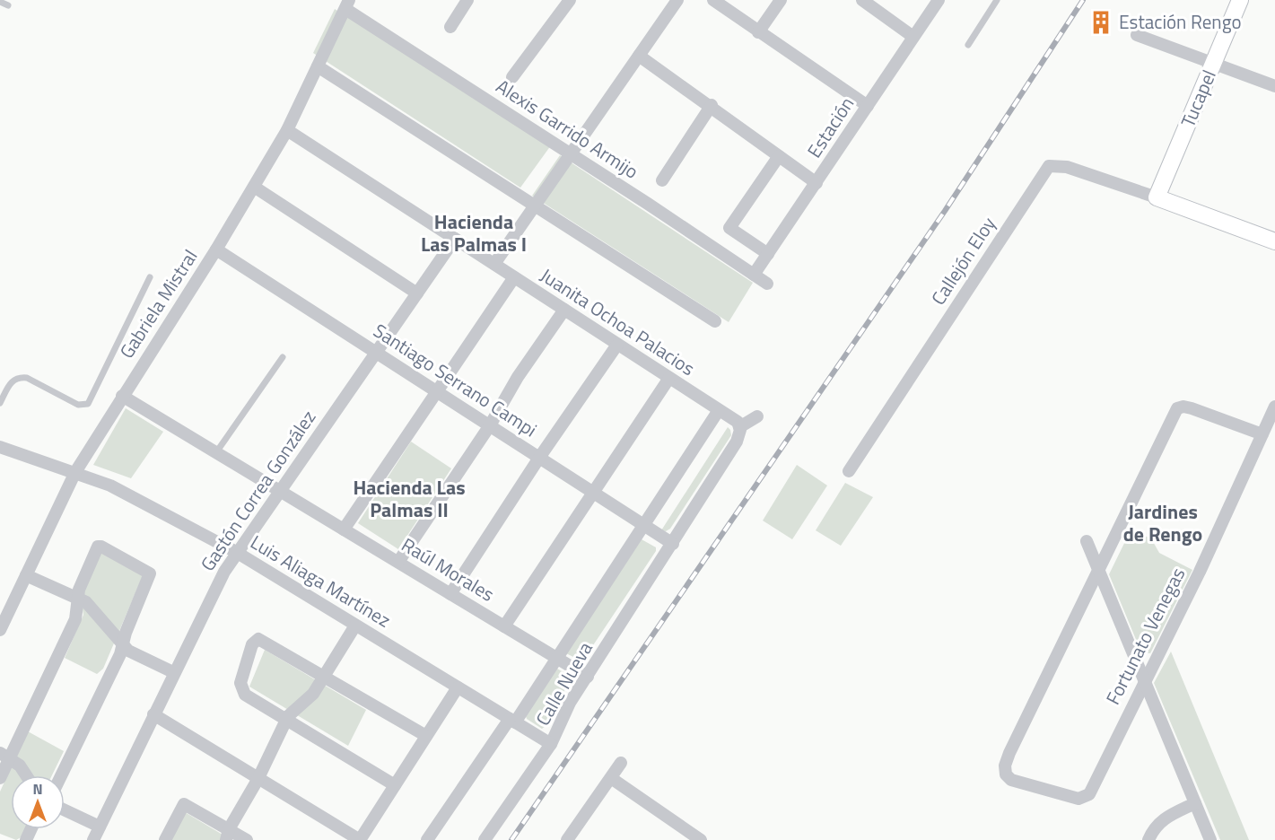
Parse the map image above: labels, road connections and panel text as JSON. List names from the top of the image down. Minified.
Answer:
{"streets":{"street":["Tucapel","Estación","Alexis Garrido Armijo","Callejón Eloy","Gabriela Mistral","Juanita Ochoa Palacios","Santiago Serrano Campi","Gastón Correa González","Raúl Morales","Luis Aliaga Martínez","Fortunato Venegas","Calle Nueva"]},"crossings":[["Tucapel","Callejón Eloy"],["Estación","Alexis Garrido Armijo"],["Alexis Garrido Armijo","Gabriela Mistral"],["Gabriela Mistral","Juanita Ochoa Palacios"],["Gabriela Mistral","Santiago Serrano Campi"],["Gabriela Mistral","Raúl Morales"],["Gabriela Mistral","Luis Aliaga Martínez"],["Juanita Ochoa Palacios","Gastón Correa González"],["Juanita Ochoa Palacios","Calle Nueva"],["Santiago Serrano Campi","Gastón Correa González"],["Santiago Serrano Campi","Calle Nueva"],["Gastón Correa González","Raúl Morales"],["Gastón Correa González","Luis Aliaga Martínez"],["Raúl Morales","Calle Nueva"],["Luis Aliaga Martínez","Calle Nueva"]],"districts":["Hacienda Las Palmas I","Hacienda Las Palmas II","Jardines de Rengo"],"places":{"building":["Estación Rengo"]},"north":"top"}
